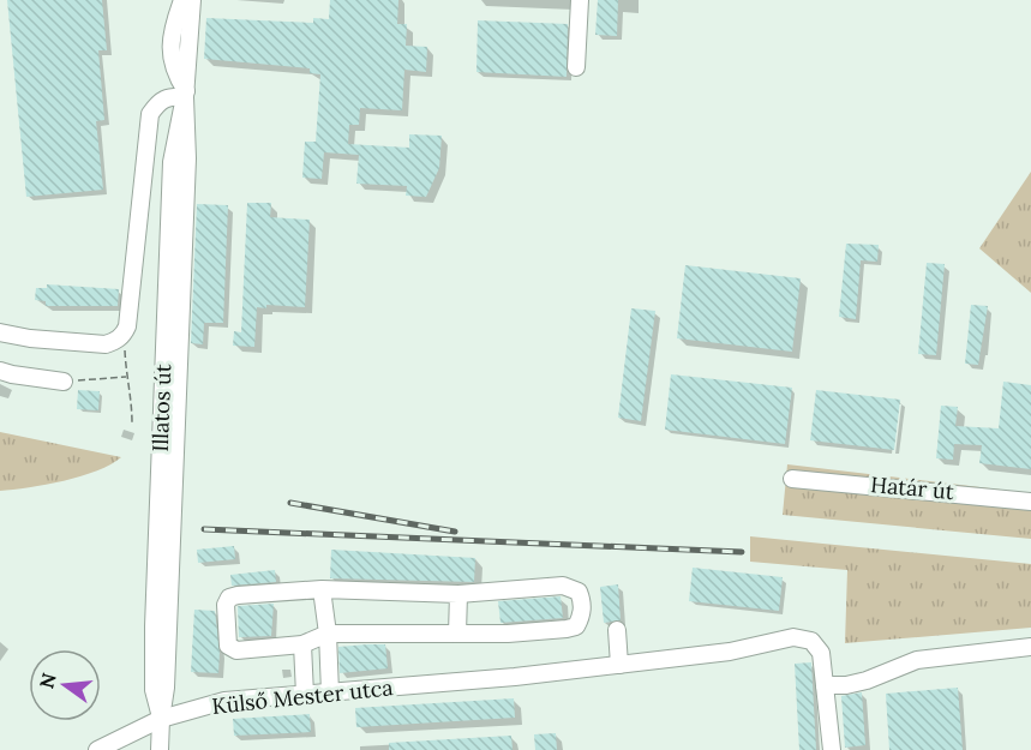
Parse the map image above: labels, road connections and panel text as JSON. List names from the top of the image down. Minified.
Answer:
{"streets":{"street":["Illatos út","Határ út","Külső Mester utca"]},"crossings":[["Illatos út","Külső Mester utca"]],"north":"left"}
